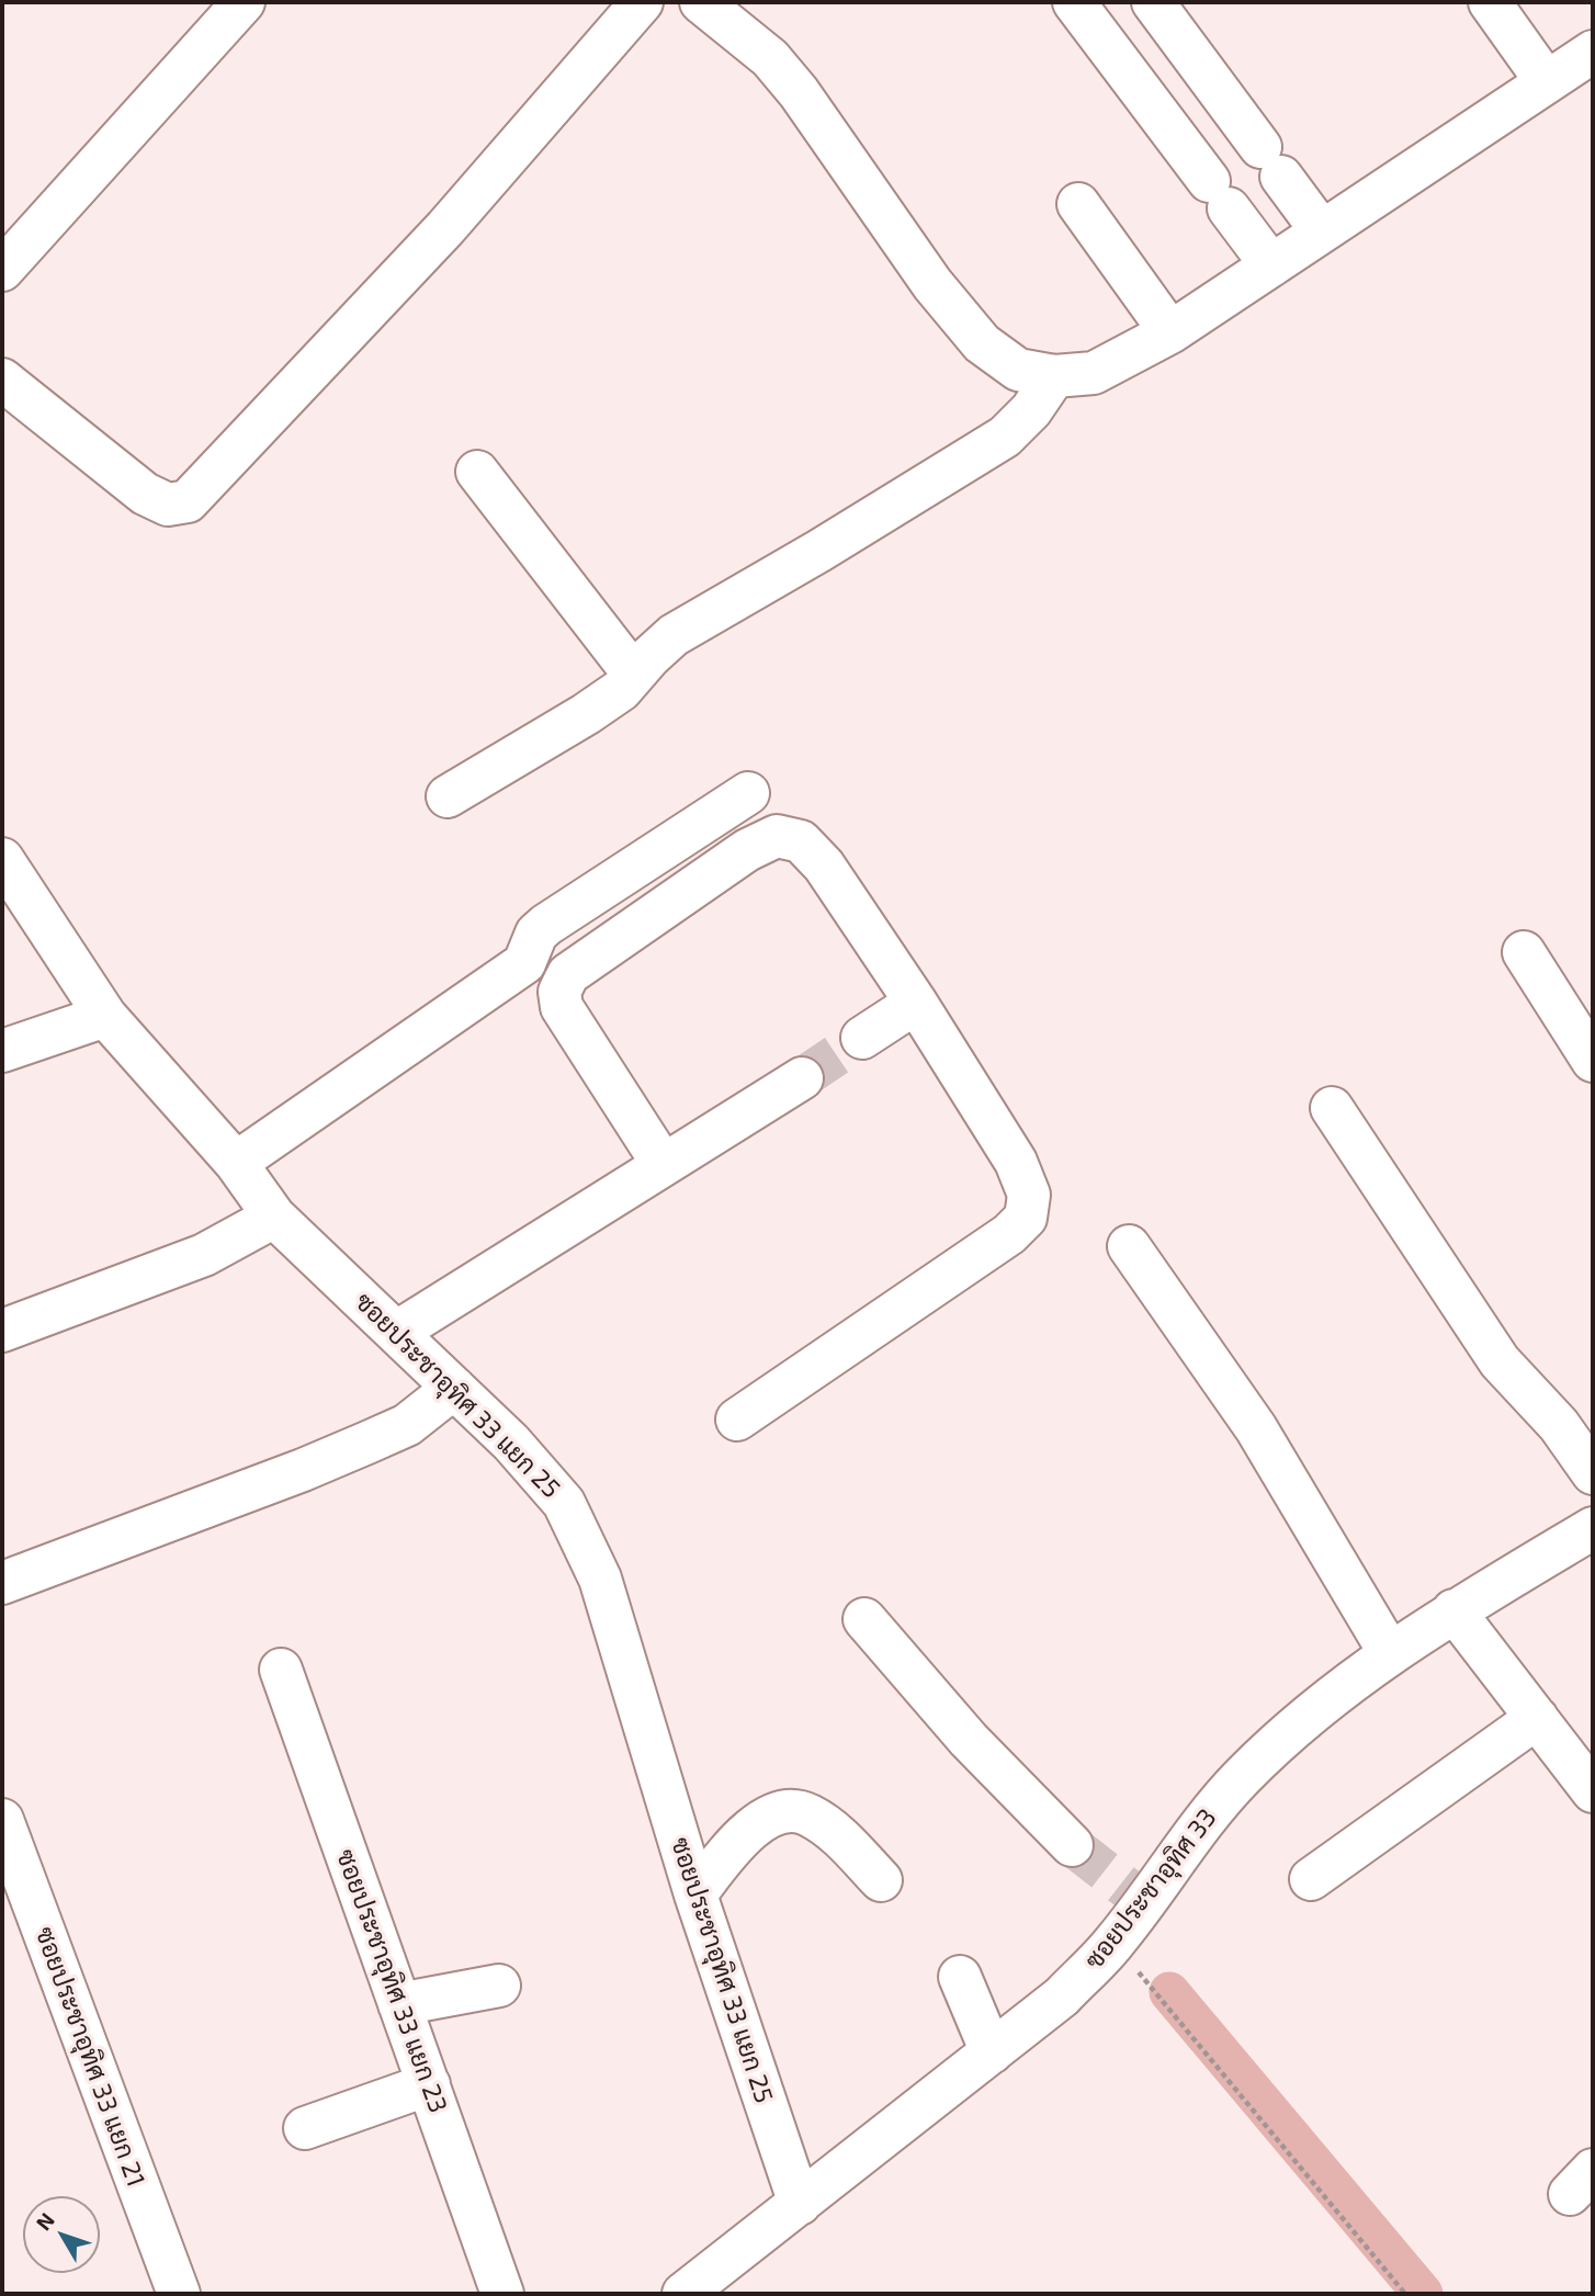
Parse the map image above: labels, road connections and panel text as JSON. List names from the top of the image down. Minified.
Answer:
{"streets":{"street":["ซอยประชาอุทิศ 33 แยก 25","ซอยประชาอุทิศ 33","ซอยประชาอุทิศ 33 แยก 23","ซอยประชาอุทิศ 33 แยก 21"]},"crossings":[["ซอยประชาอุทิศ 33 แยก 25","ซอยประชาอุทิศ 33"]],"north":"top left"}
